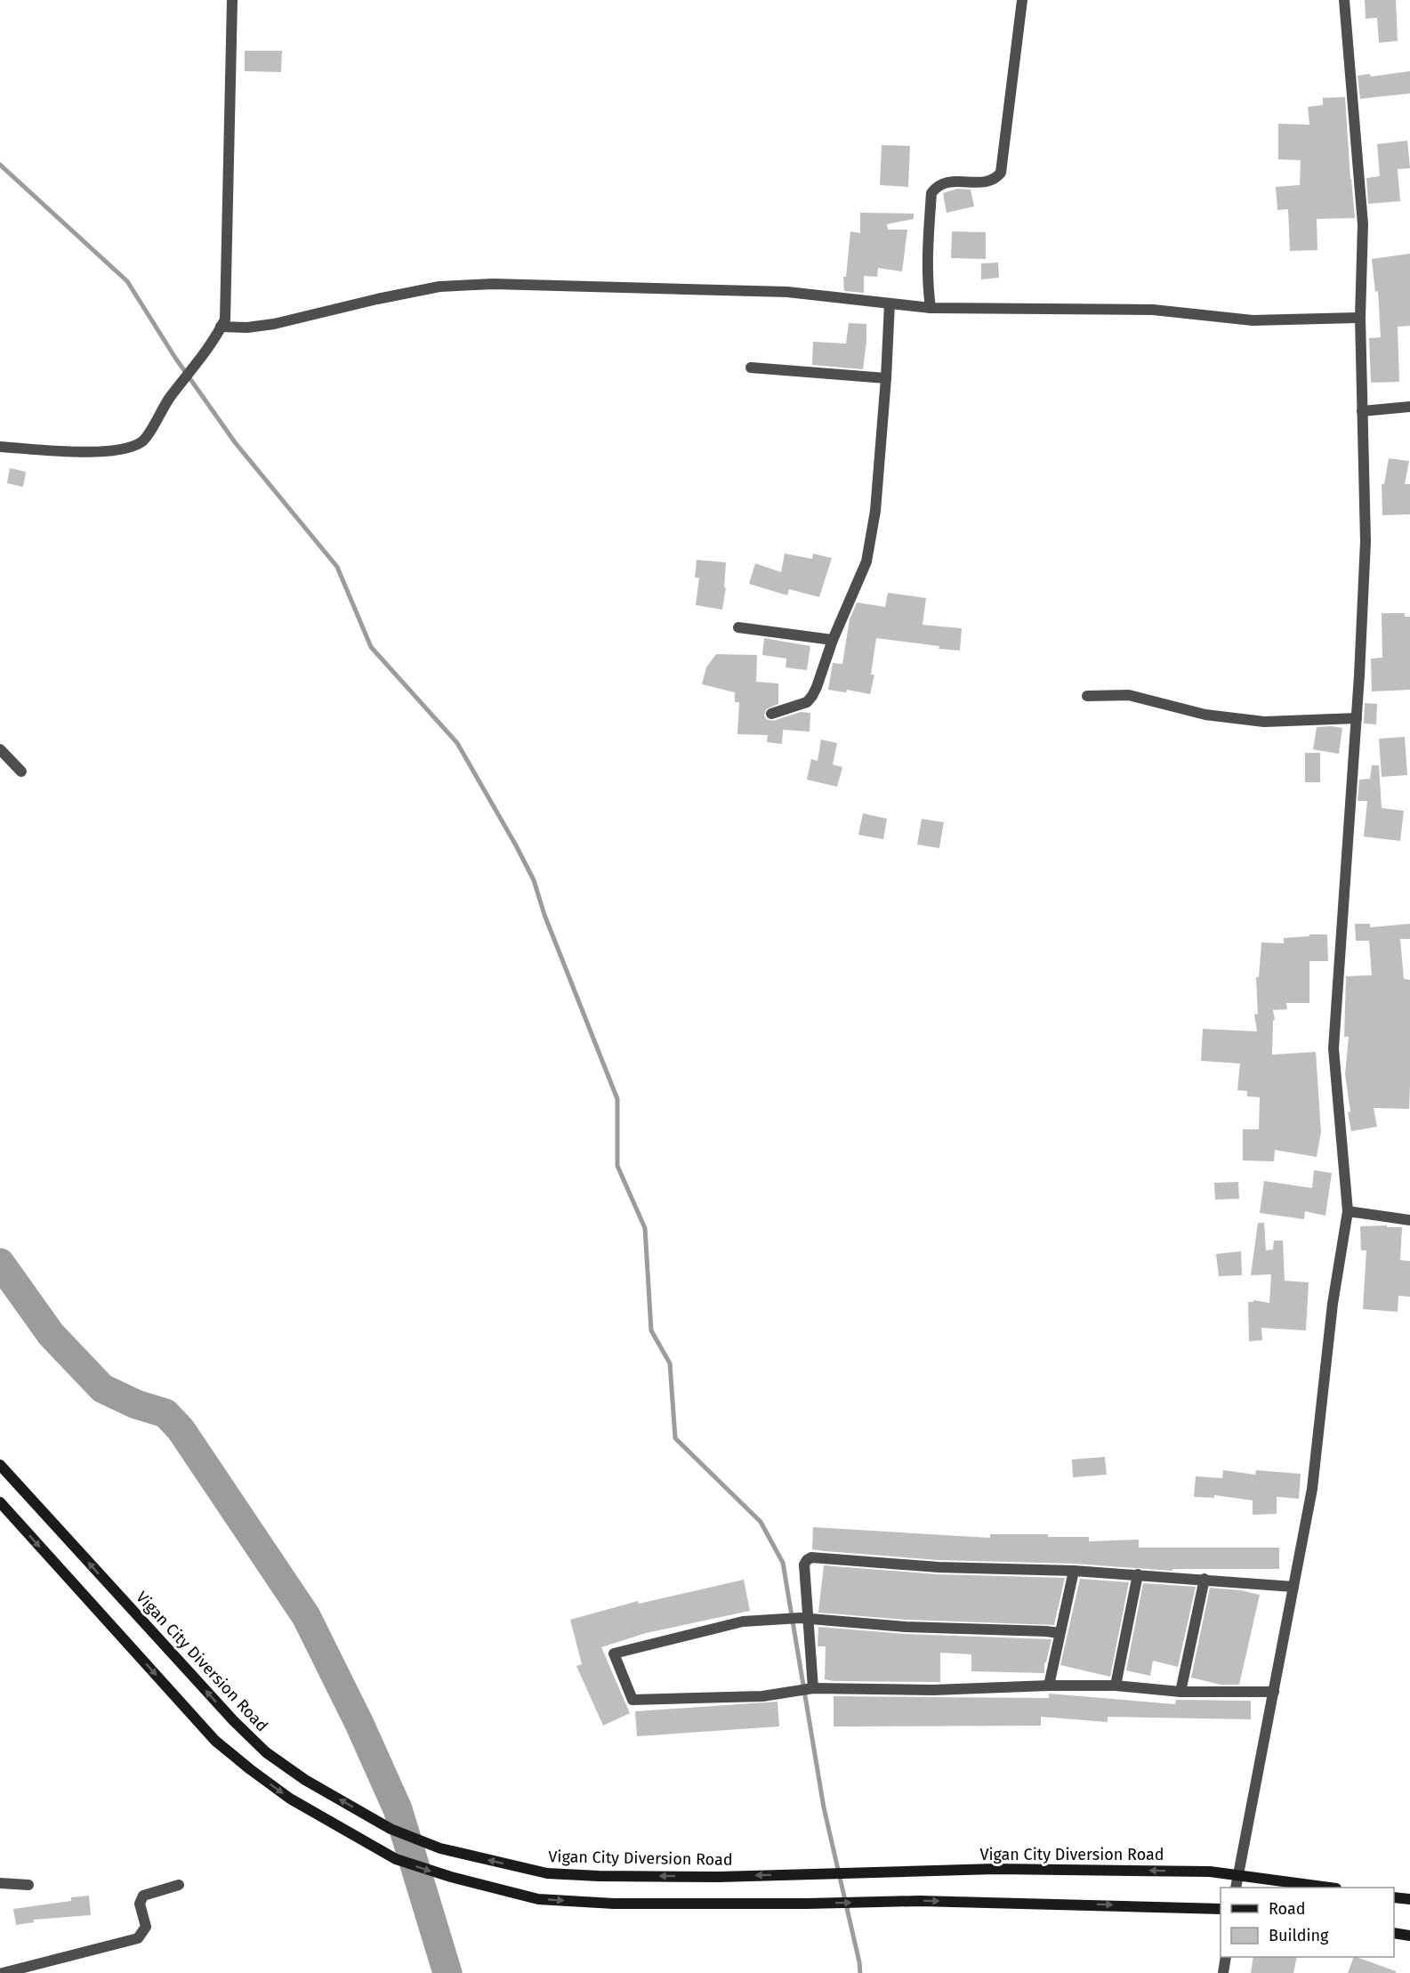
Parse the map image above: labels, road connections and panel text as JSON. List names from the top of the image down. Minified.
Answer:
{"streets":{"main road":["Vigan City Diversion Road"]},"legend":["Road","Building"]}
